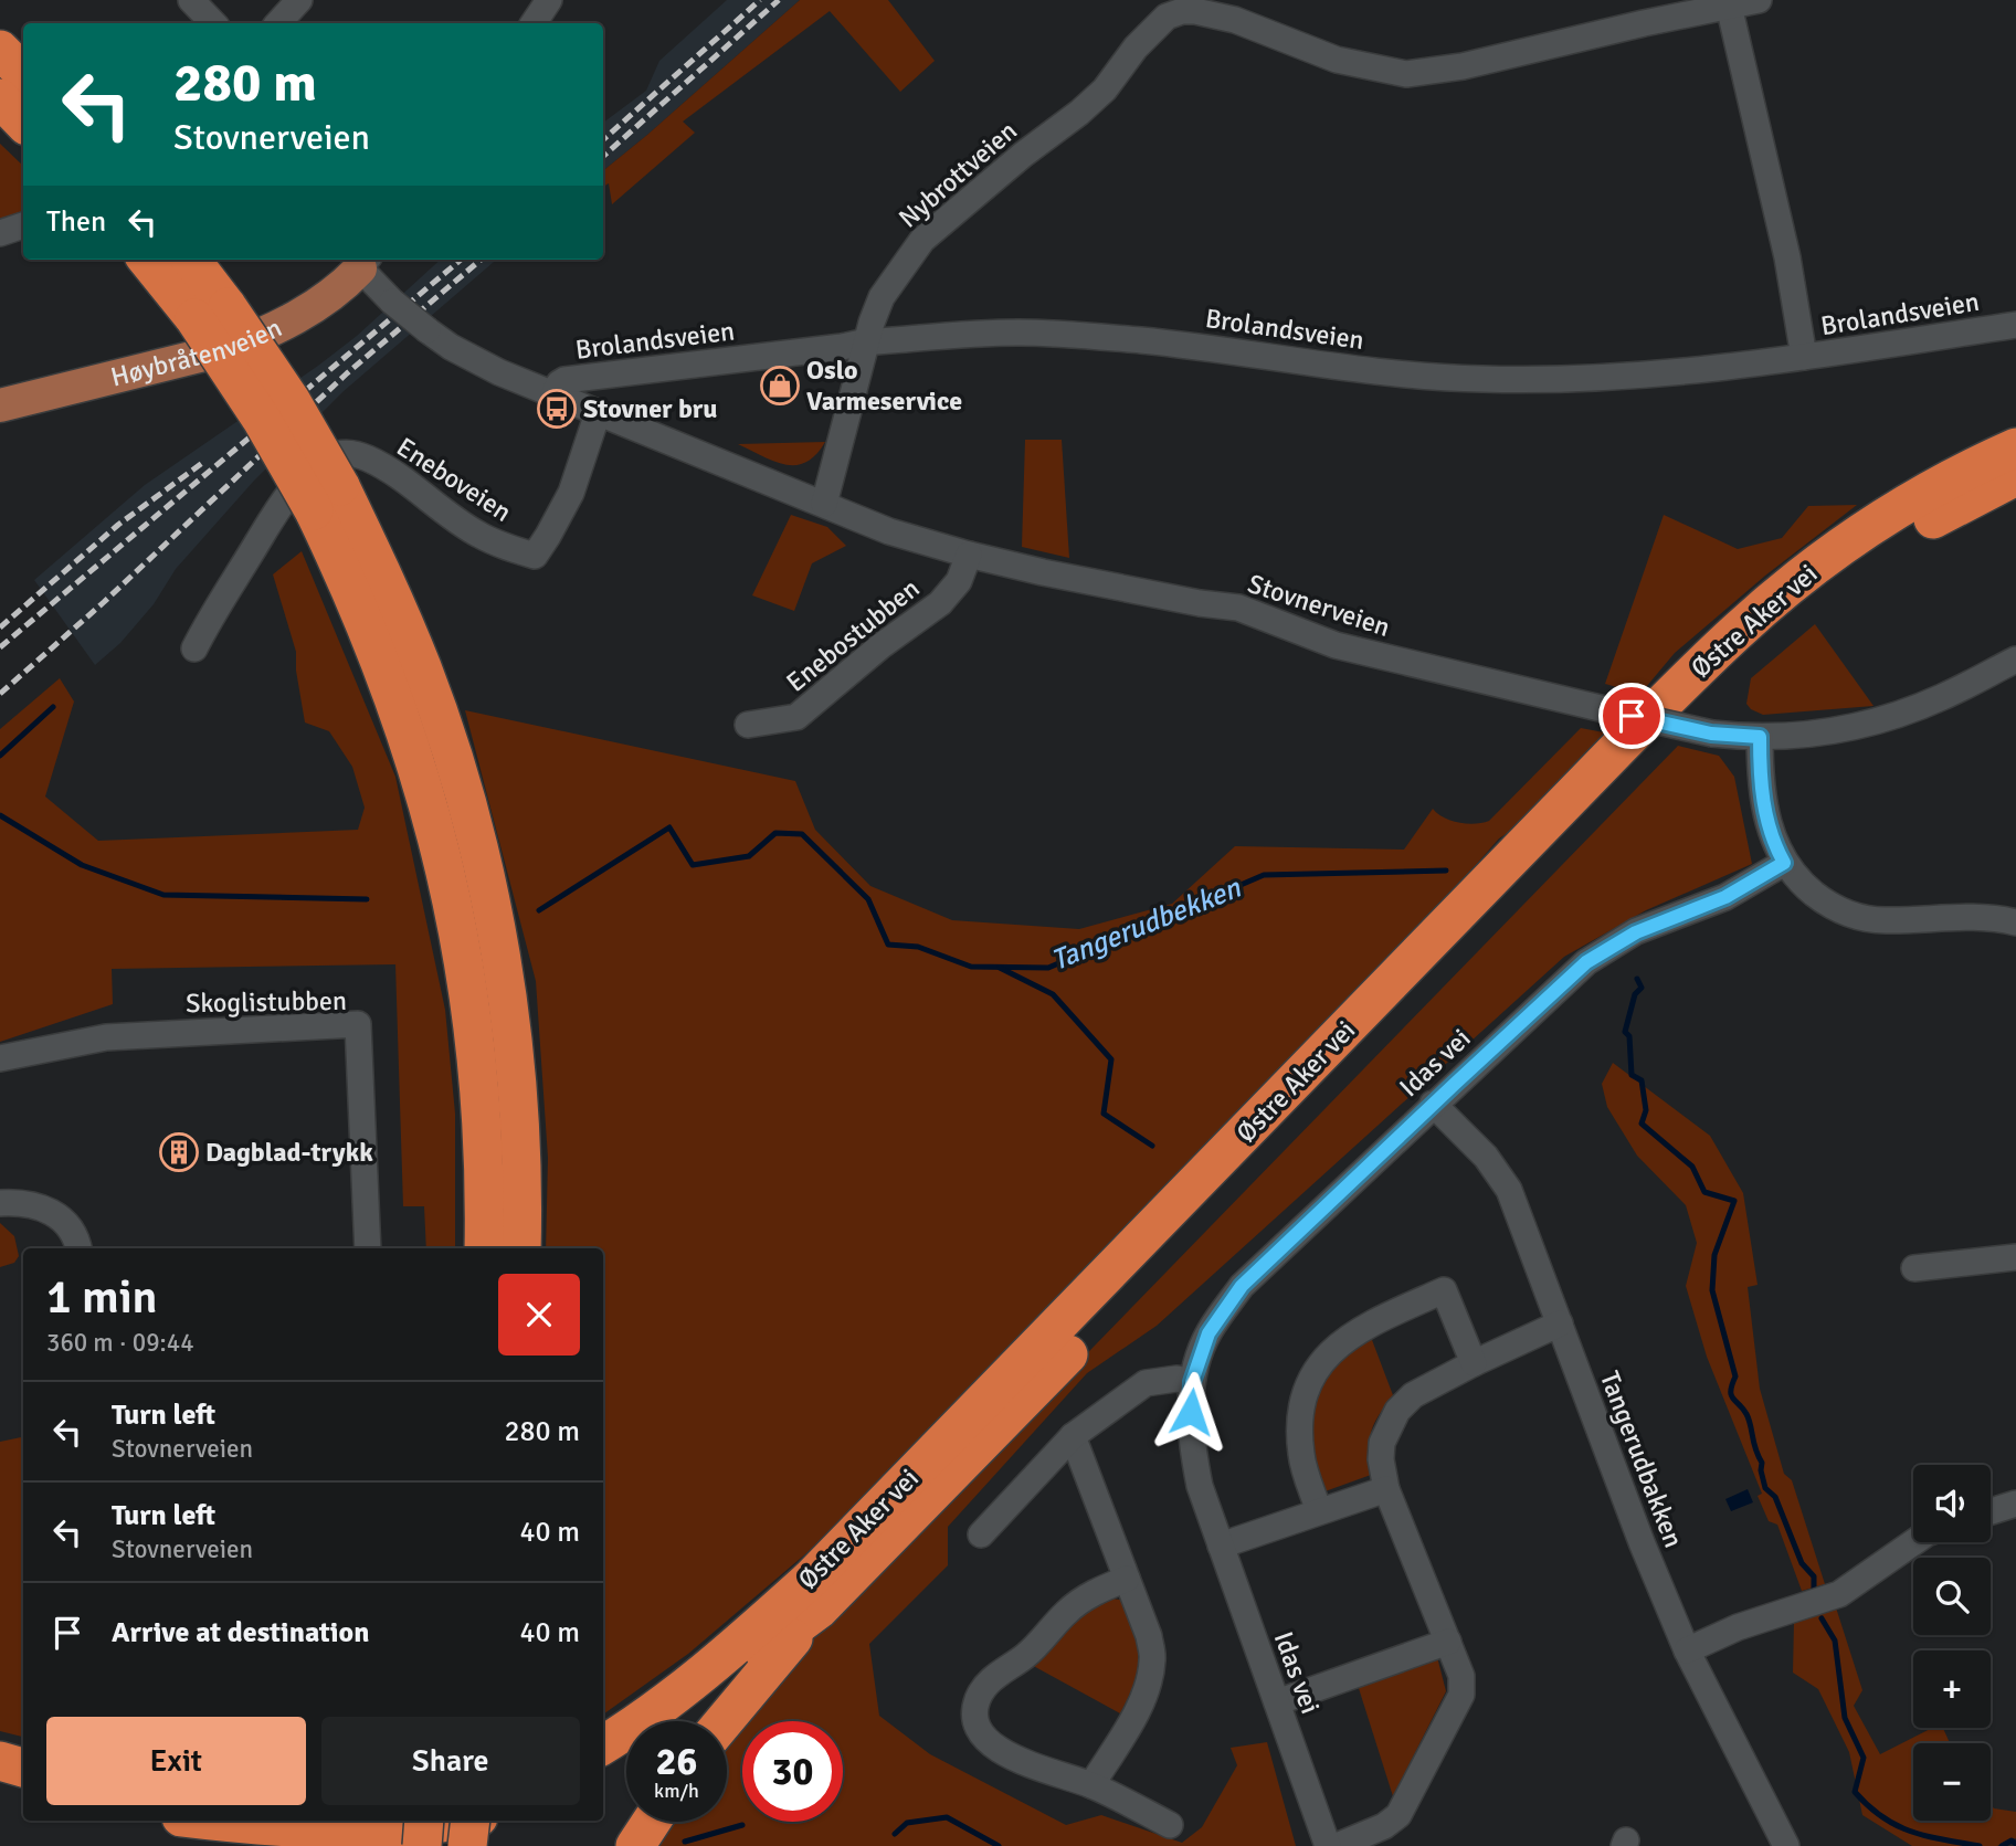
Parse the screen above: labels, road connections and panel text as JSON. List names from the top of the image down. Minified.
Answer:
{"streets":{"highway":["Østre Aker vei"],"main road":["Høybråtenveien"],"street":["Nybrottveien","Brolandsveien","Eneboveien","Stovnerveien","Enebostubben","Skoglistubben","Idas vei","Tangerudbakken"]},"crossings":[["Nybrottveien","Brolandsveien"],["Nybrottveien","Stovnerveien"],["Brolandsveien","Stovnerveien"],["Høybråtenveien","Stovnerveien"],["Eneboveien","Stovnerveien"],["Stovnerveien","Enebostubben"],["Idas vei","Tangerudbakken"]],"water":["Tangerudbekken"],"places":{"shop":["Oslo Varmeservice"],"bus stop":["Stovner bru"],"building":["Dagblad-trykk"]},"page":{"turn":["280 m","Stovnerveien"],"then":"Then","heading":["1 min","360 m · 09:44"],"list":[{"name":"Turn left","note":"Stovnerveien","value":"280 m"},{"name":"Turn left","note":"Stovnerveien","value":"40 m"},{"name":"Arrive at destination","value":"40 m"}],"map_buttons":["+","−"],"buttons":["Exit","Share"],"speed":"26 km/h","limit":"30"}}
